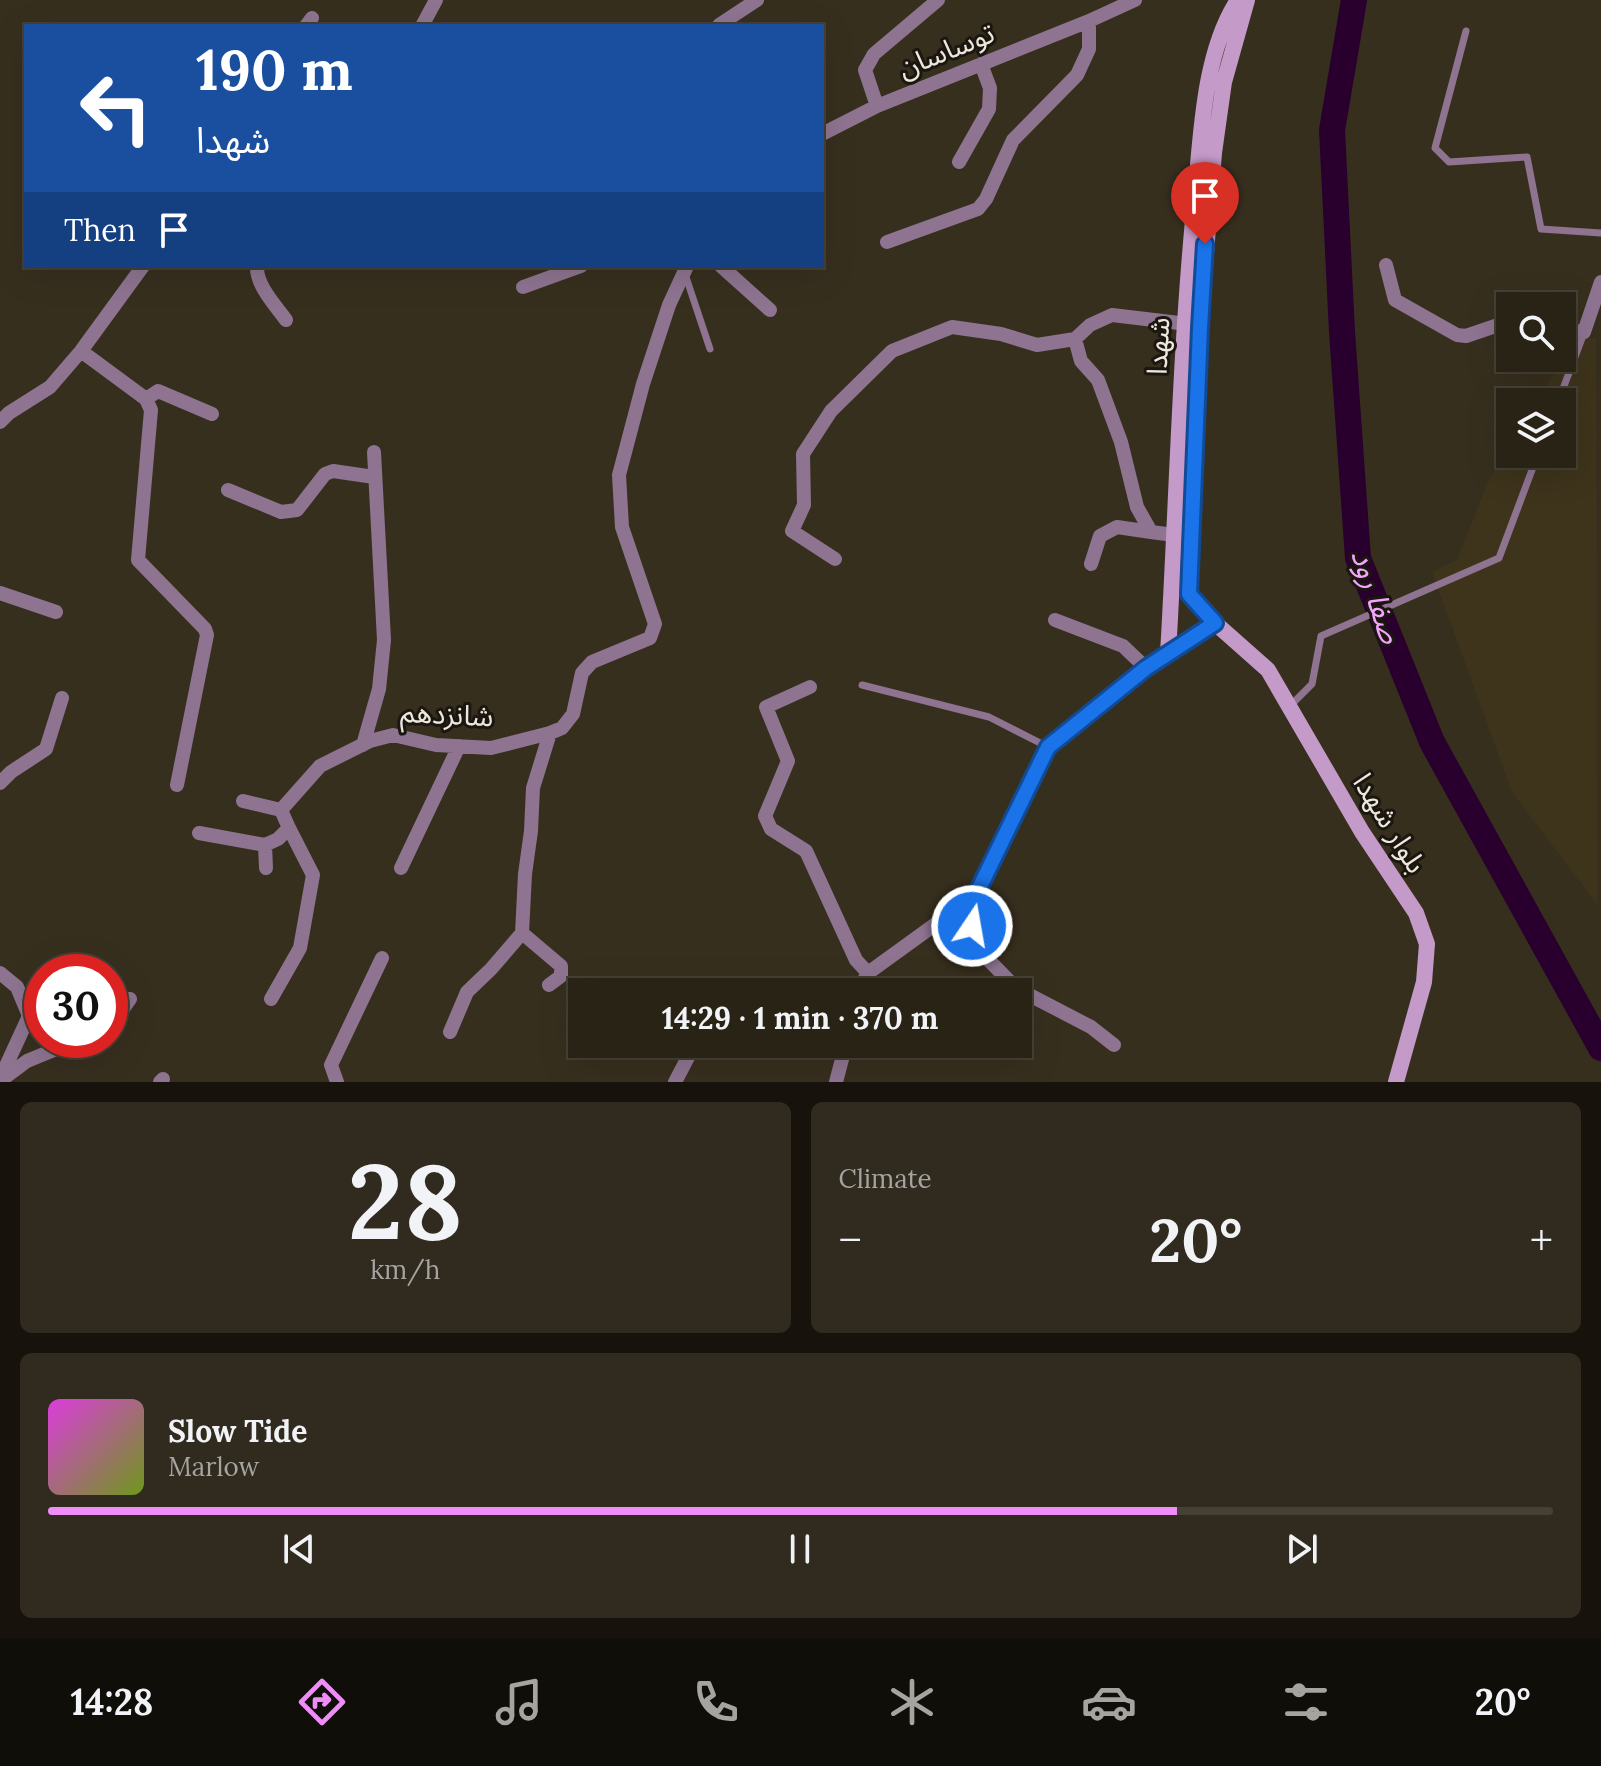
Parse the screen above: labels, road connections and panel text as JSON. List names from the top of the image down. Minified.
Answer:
{"streets":{"main road":["شهدا","بلوار شهدا"],"street":["توساسان","شانزدهم"]},"crossings":[["شهدا","بلوار شهدا"]],"water":["صفا رود"],"page":{"turn":["190 m","شهدا"],"then":"Then","limit":"30","trip":"14:29 · 1 min · 370 m","tile":[["28","km/h"],"Climate"],"heat":["−","20°","+"],"song":["Slow Tide","Marlow"],"tabs":["14:28","20°"]}}
